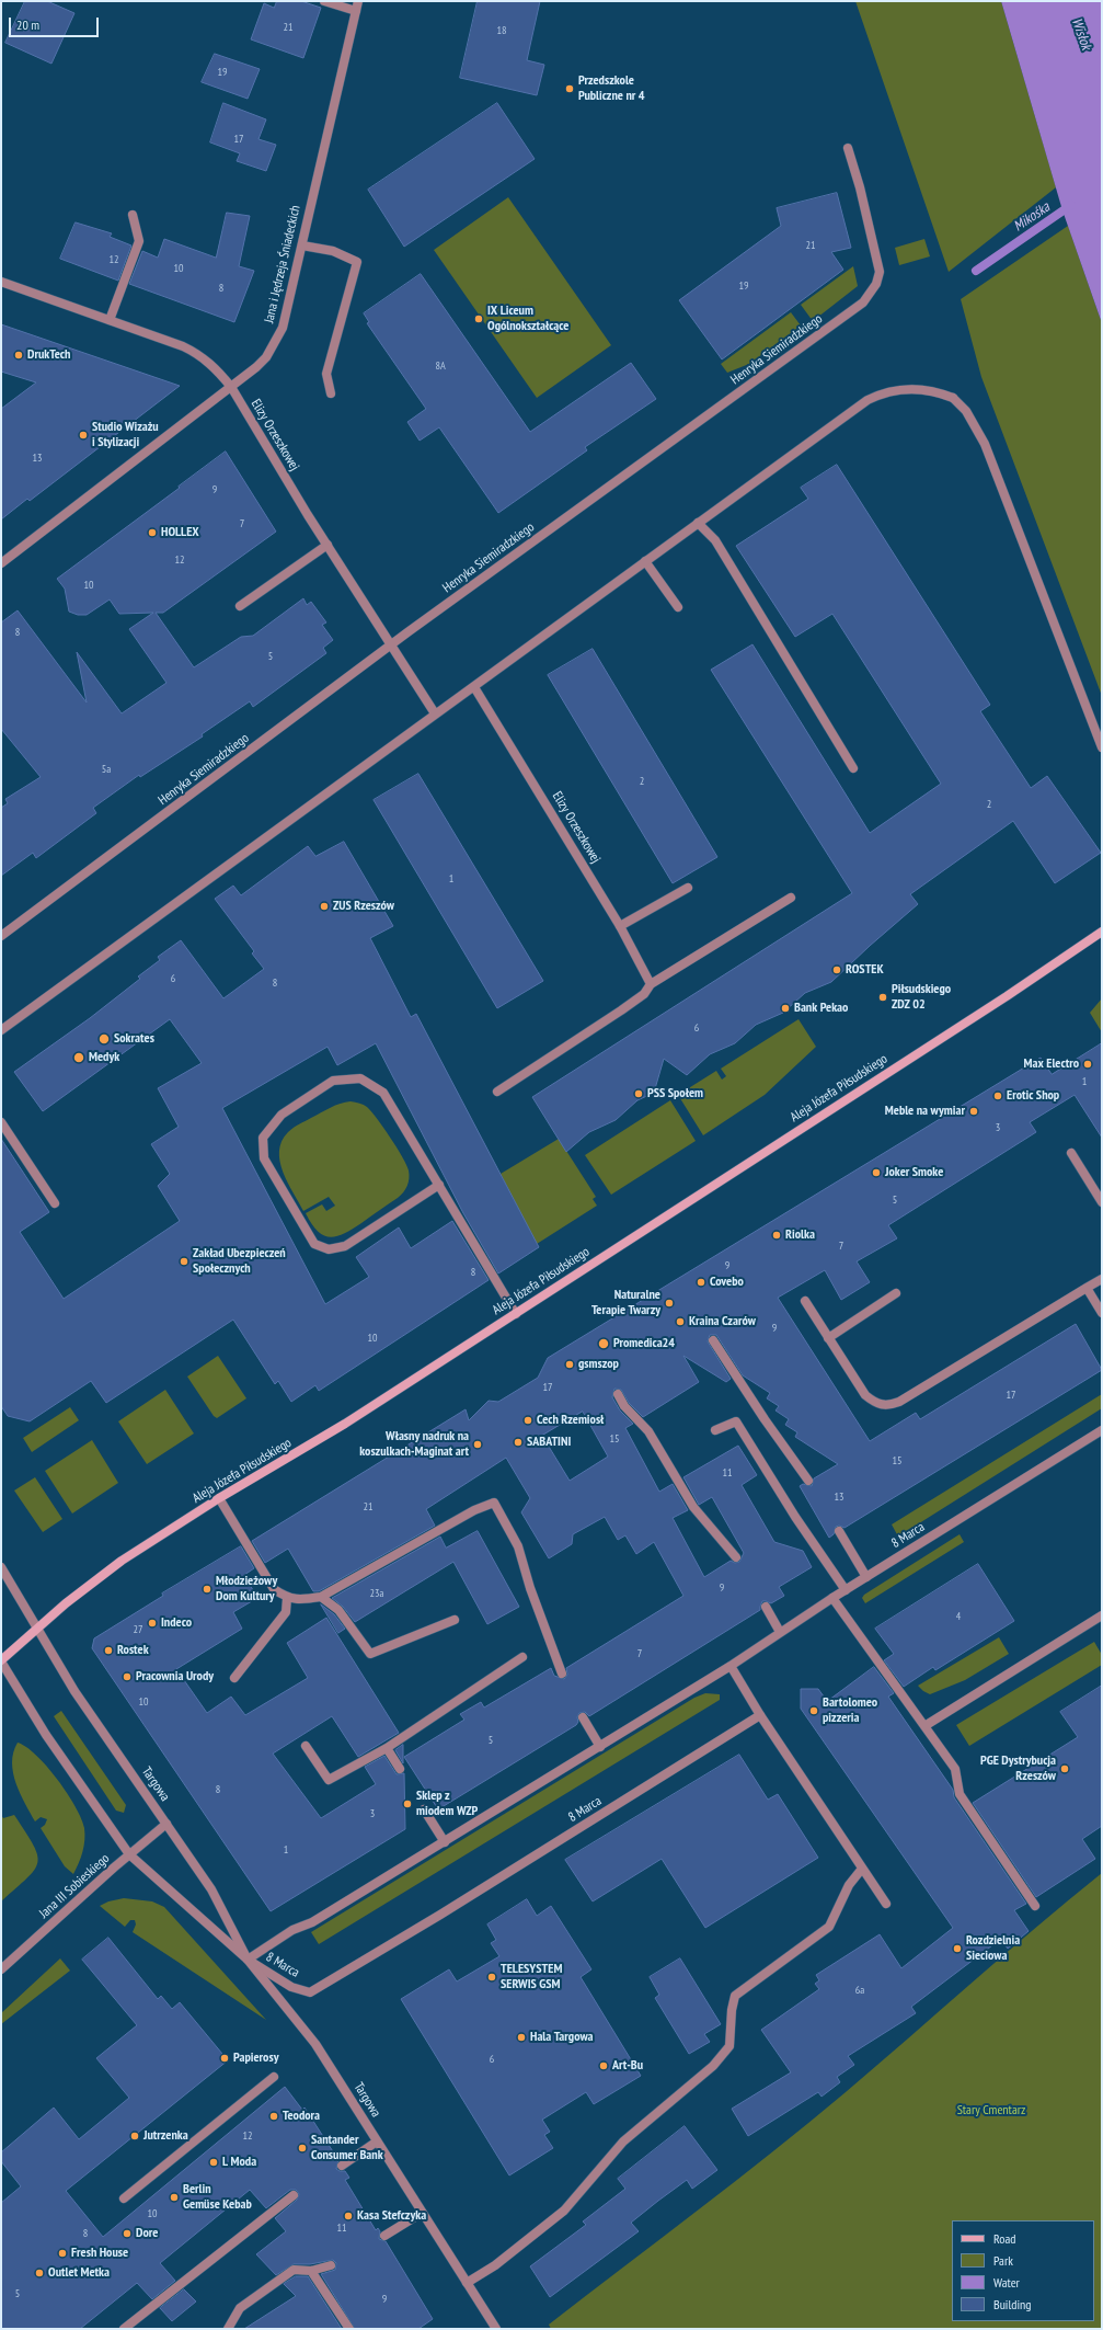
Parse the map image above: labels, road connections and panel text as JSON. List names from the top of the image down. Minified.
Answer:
{"streets":{"main road":["Aleja Józefa Piłsudskiego"],"street":["Jana i Jędrzeja Śniadeckich","Henryka Siemiradzkiego","Elizy Orzeszkowej","8 Marca","Targowa","Jana III Sobieskiego"]},"crossings":[["Jana i Jędrzeja Śniadeckich","Elizy Orzeszkowej"],["Henryka Siemiradzkiego","Elizy Orzeszkowej"],["Aleja Józefa Piłsudskiego","Targowa"],["8 Marca","Targowa"],["Targowa","Jana III Sobieskiego"]],"water":["Wisłok","Mikośka"],"parks":["Stary Cmentarz"],"places":["Przedszkole Publiczne nr 4","IX Liceum Ogólnokształcące","DrukTech","Studio Wizażu i Stylizacji","HOLLEX","ZUS Rzeszów","ROSTEK","Piłsudskiego ZDZ 02","Bank Pekao","Sokrates","Medyk","Max Electro","PSS Społem","Erotic Shop","Meble na wymiar","Joker Smoke","Riolka","Zakład Ubezpieczeń Społecznych","Covebo","Naturalne Terapie Twarzy","Kraina Czarów","Promedica24","gsmszop","Cech Rzemiosł","SABATINI","Własny nadruk na koszulkach-Maginat art","Młodzieżowy Dom Kultury","Indeco","Rostek","Pracownia Urody","Bartolomeo pizzeria","PGE Dystrybucja Rzeszów","Sklep z miodem WZP","Rozdzielnia Sieciowa","TELESYSTEM SERWIS GSM","Hala Targowa","Papierosy","Art-Bu","Teodora","Jutrzenka","Santander Consumer Bank","L Moda","Berlin Gemüse Kebab","Kasa Stefczyka","Dore","Fresh House","Outlet Metka"],"house_numbers":["21","18","19","17","21","12","10","19","8","8A","13","9","7","12","10","8","5","5a","2","2","1","6","8","6","1","3","5","7","9","8","9","10","17","17","15","15","11","13","21","9","23a","4","27","7","10","5","8","3","1","6a","6","12","10","11","8","5","9"],"legend":["Road","Park","Water","Building"],"scale_bar":"20 m"}
